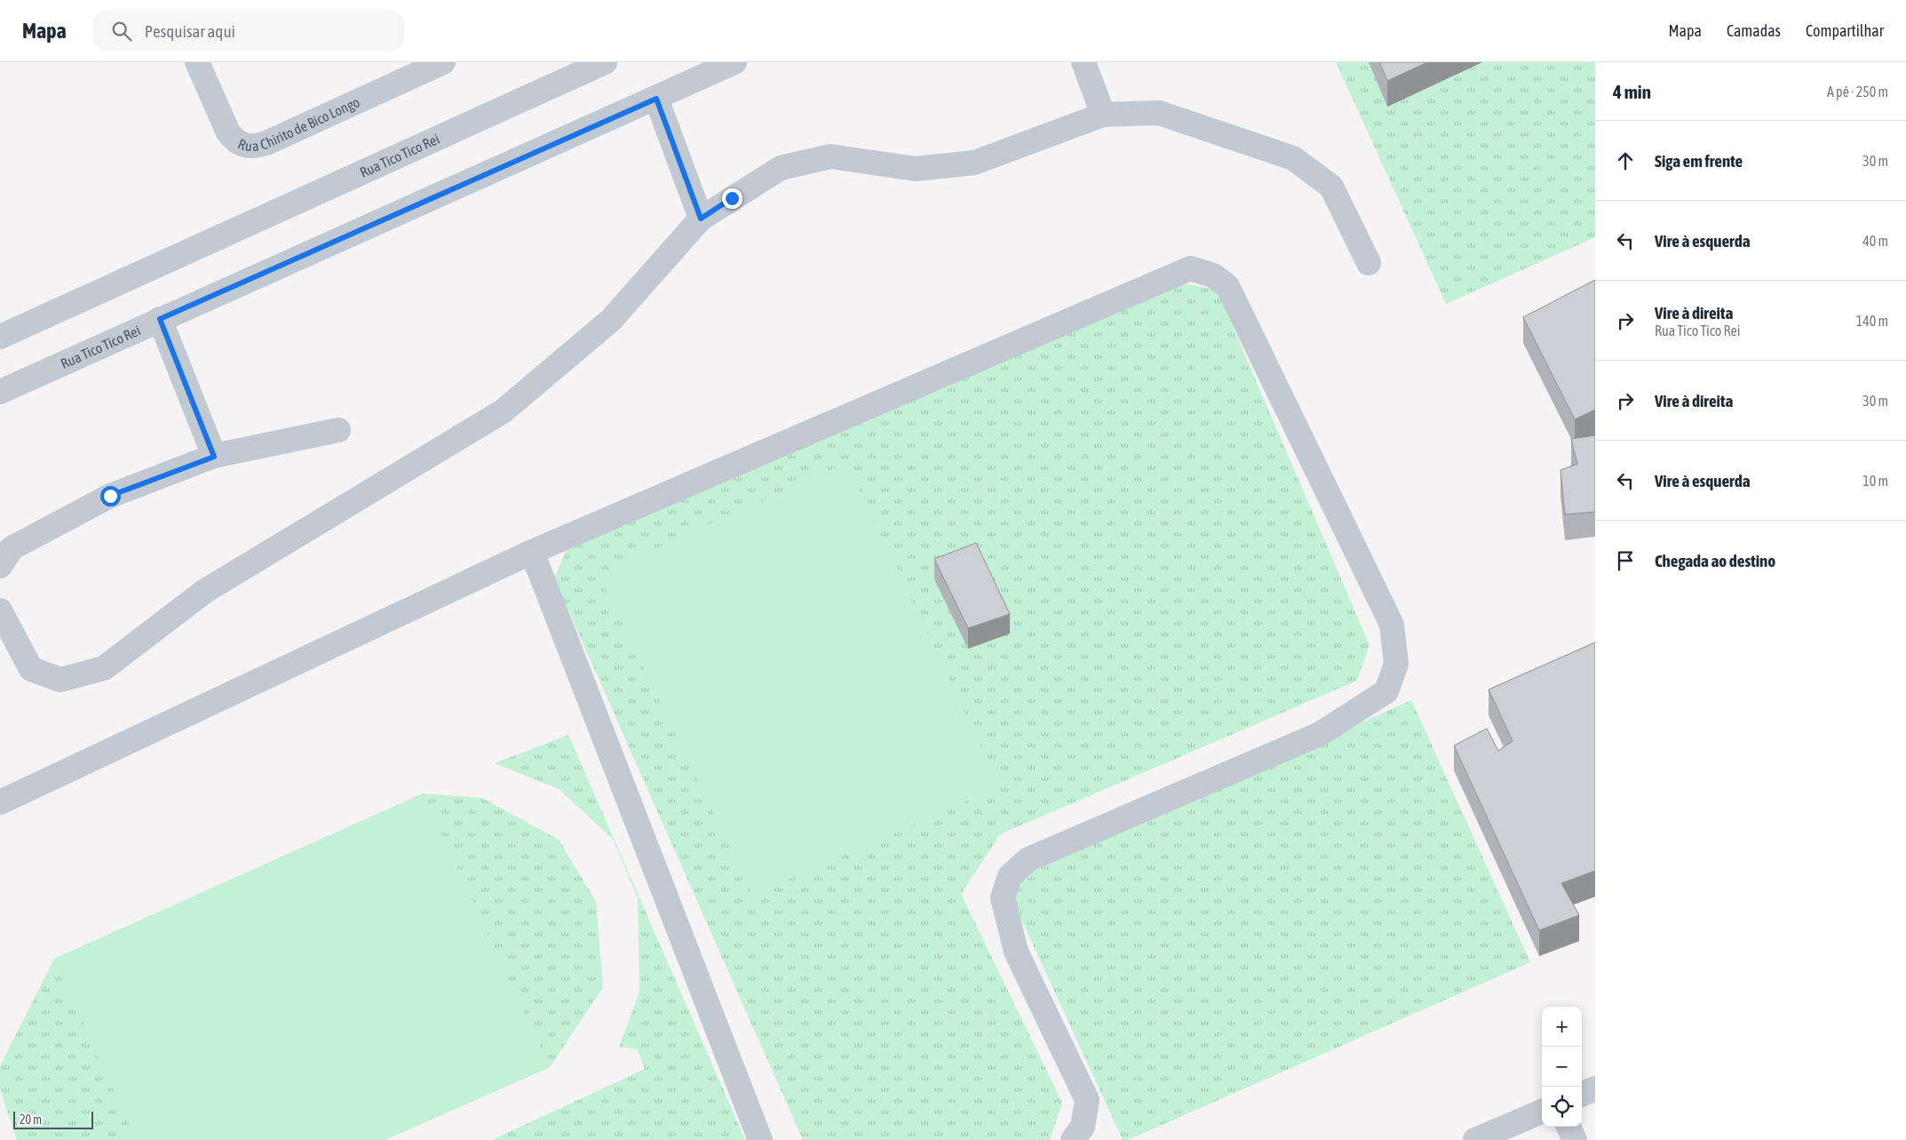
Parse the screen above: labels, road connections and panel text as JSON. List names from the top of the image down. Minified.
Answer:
{"streets":{"street":["Rua Chirito de Bico Longo","Rua Tico Tico Rei"]},"scale_bar":"20 m","page":{"header":"Mapa","search":"Pesquisar aqui","nav":["Mapa","Camadas","Compartilhar"],"heading":["4 min","A pé · 250 m"],"list":[["Siga em frente","30 m"],["Vire à esquerda","40 m"],["Vire à direita","Rua Tico Tico Rei","140 m"],["Vire à direita","30 m"],["Vire à esquerda","10 m"],"Chegada ao destino"],"map_buttons":["+","−"],"scale":"20 m"}}
